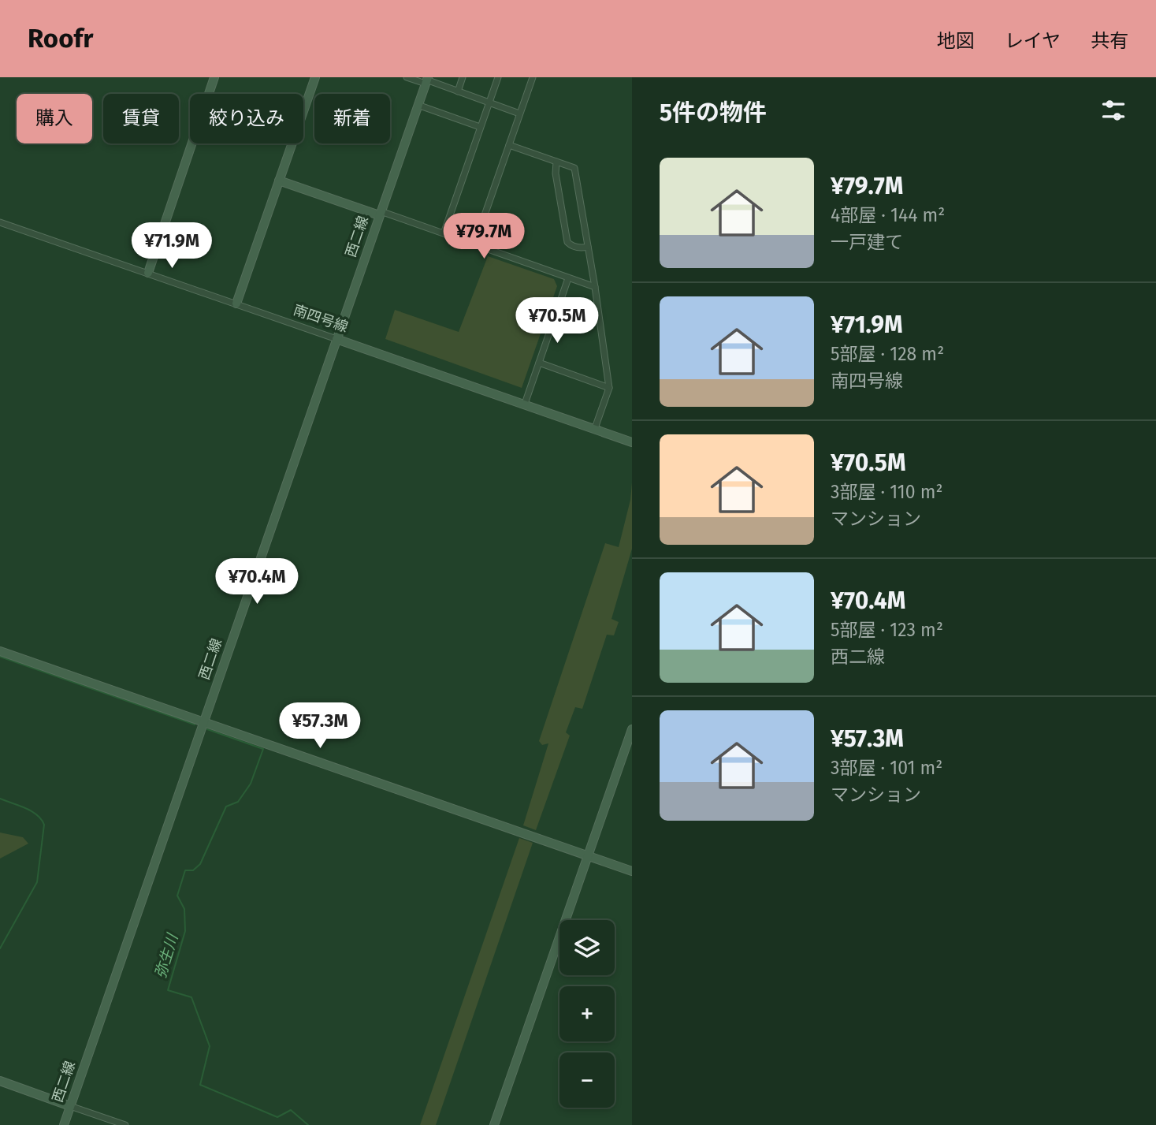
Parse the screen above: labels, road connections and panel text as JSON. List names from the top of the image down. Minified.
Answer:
{"streets":{"street":["西二線","南四号線"]},"crossings":[["西二線","南四号線"]],"water":["弥生川"],"page":{"header":"Roofr","nav":["地図","レイヤ","共有"],"heading":"5件の物件","chip":["購入","賃貸","絞り込み","新着"],"list":[{"name":"¥79.7M","note":"4部屋 · 144 m² · 一戸建て"},{"name":"¥71.9M","note":"5部屋 · 128 m² · 南四号線"},{"name":"¥70.5M","note":"3部屋 · 110 m² · マンション"},{"name":"¥70.4M","note":"5部屋 · 123 m² · 西二線"},{"name":"¥57.3M","note":"3部屋 · 101 m² · マンション"}],"price":["¥79.7M","¥71.9M","¥70.5M","¥70.4M","¥57.3M"],"map_buttons":["+","−"]}}
